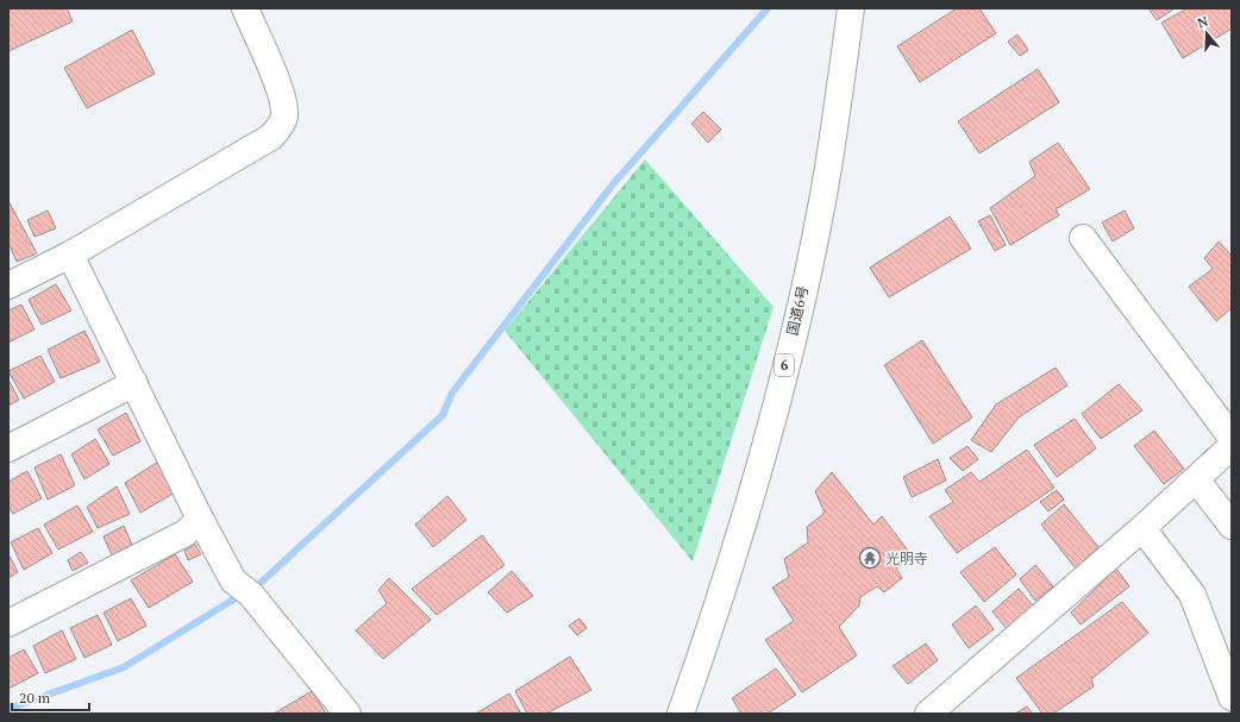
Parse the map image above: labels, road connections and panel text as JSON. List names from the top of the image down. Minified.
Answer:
{"streets":{"main road":["国道6号","6"]},"places":{"temple":["光明寺"]},"scale_bar":"20 m","north":"top"}
